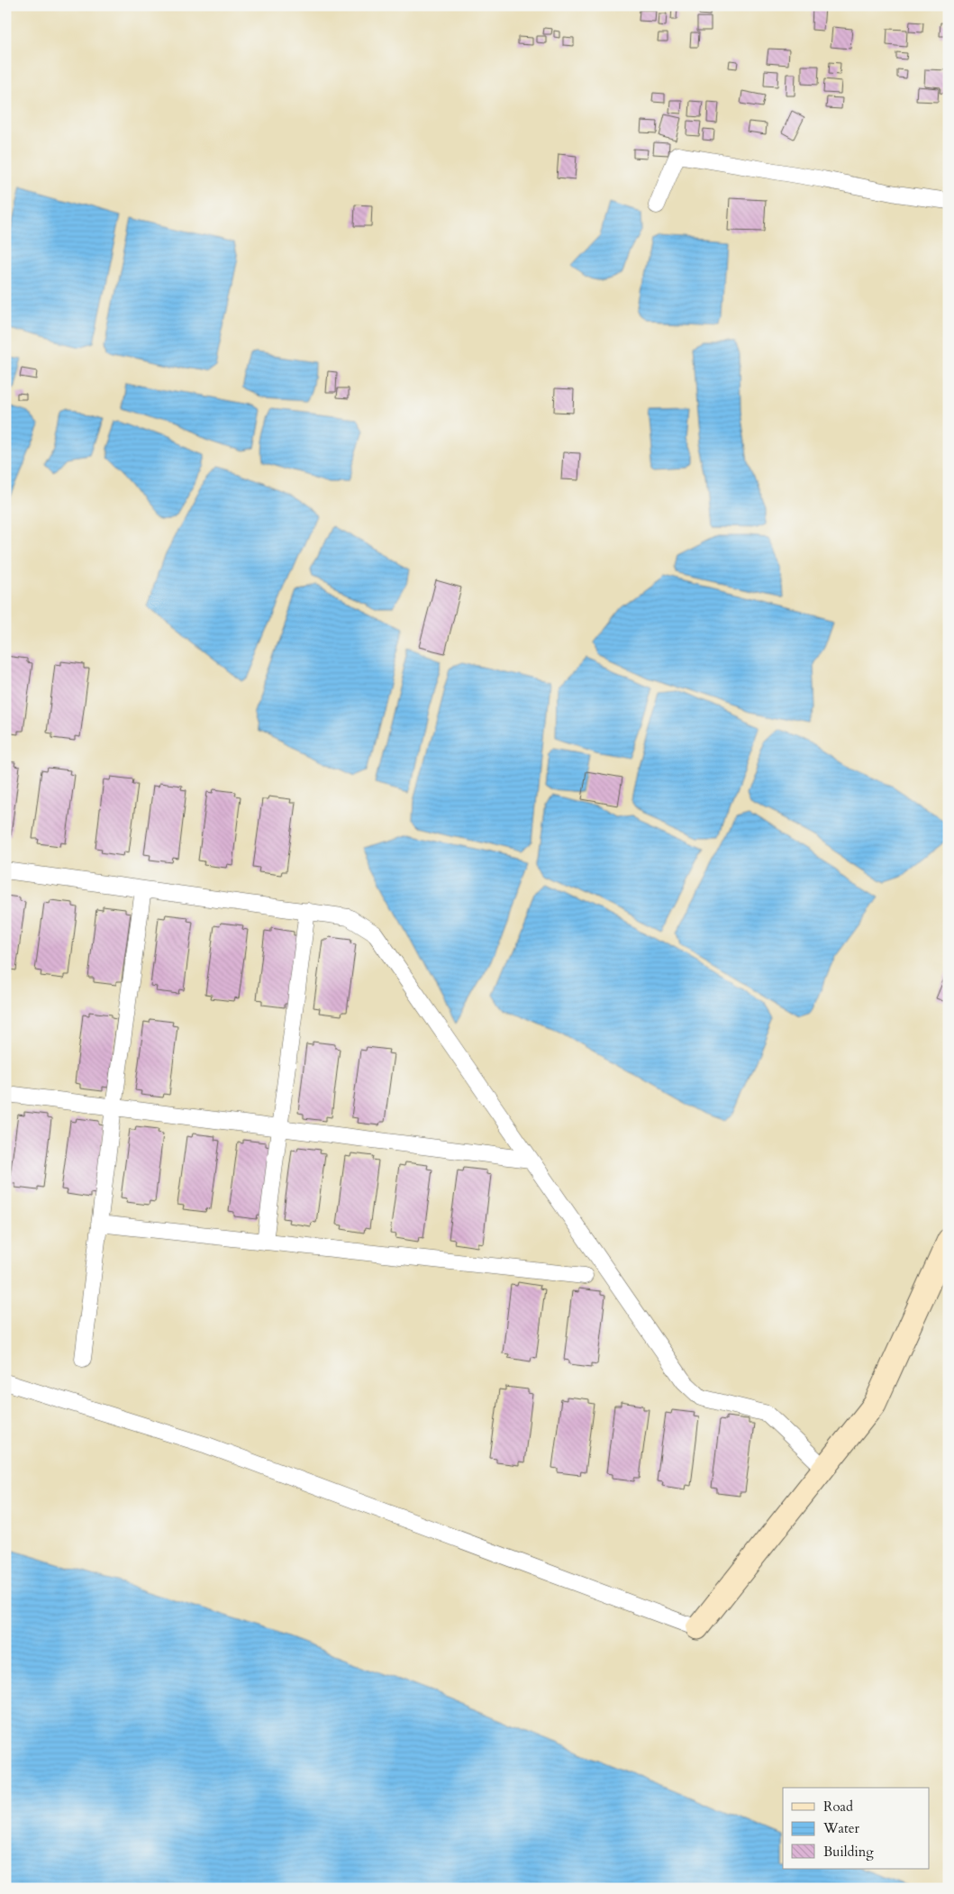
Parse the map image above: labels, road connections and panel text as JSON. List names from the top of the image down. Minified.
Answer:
{"legend":["Road","Water","Building"]}
